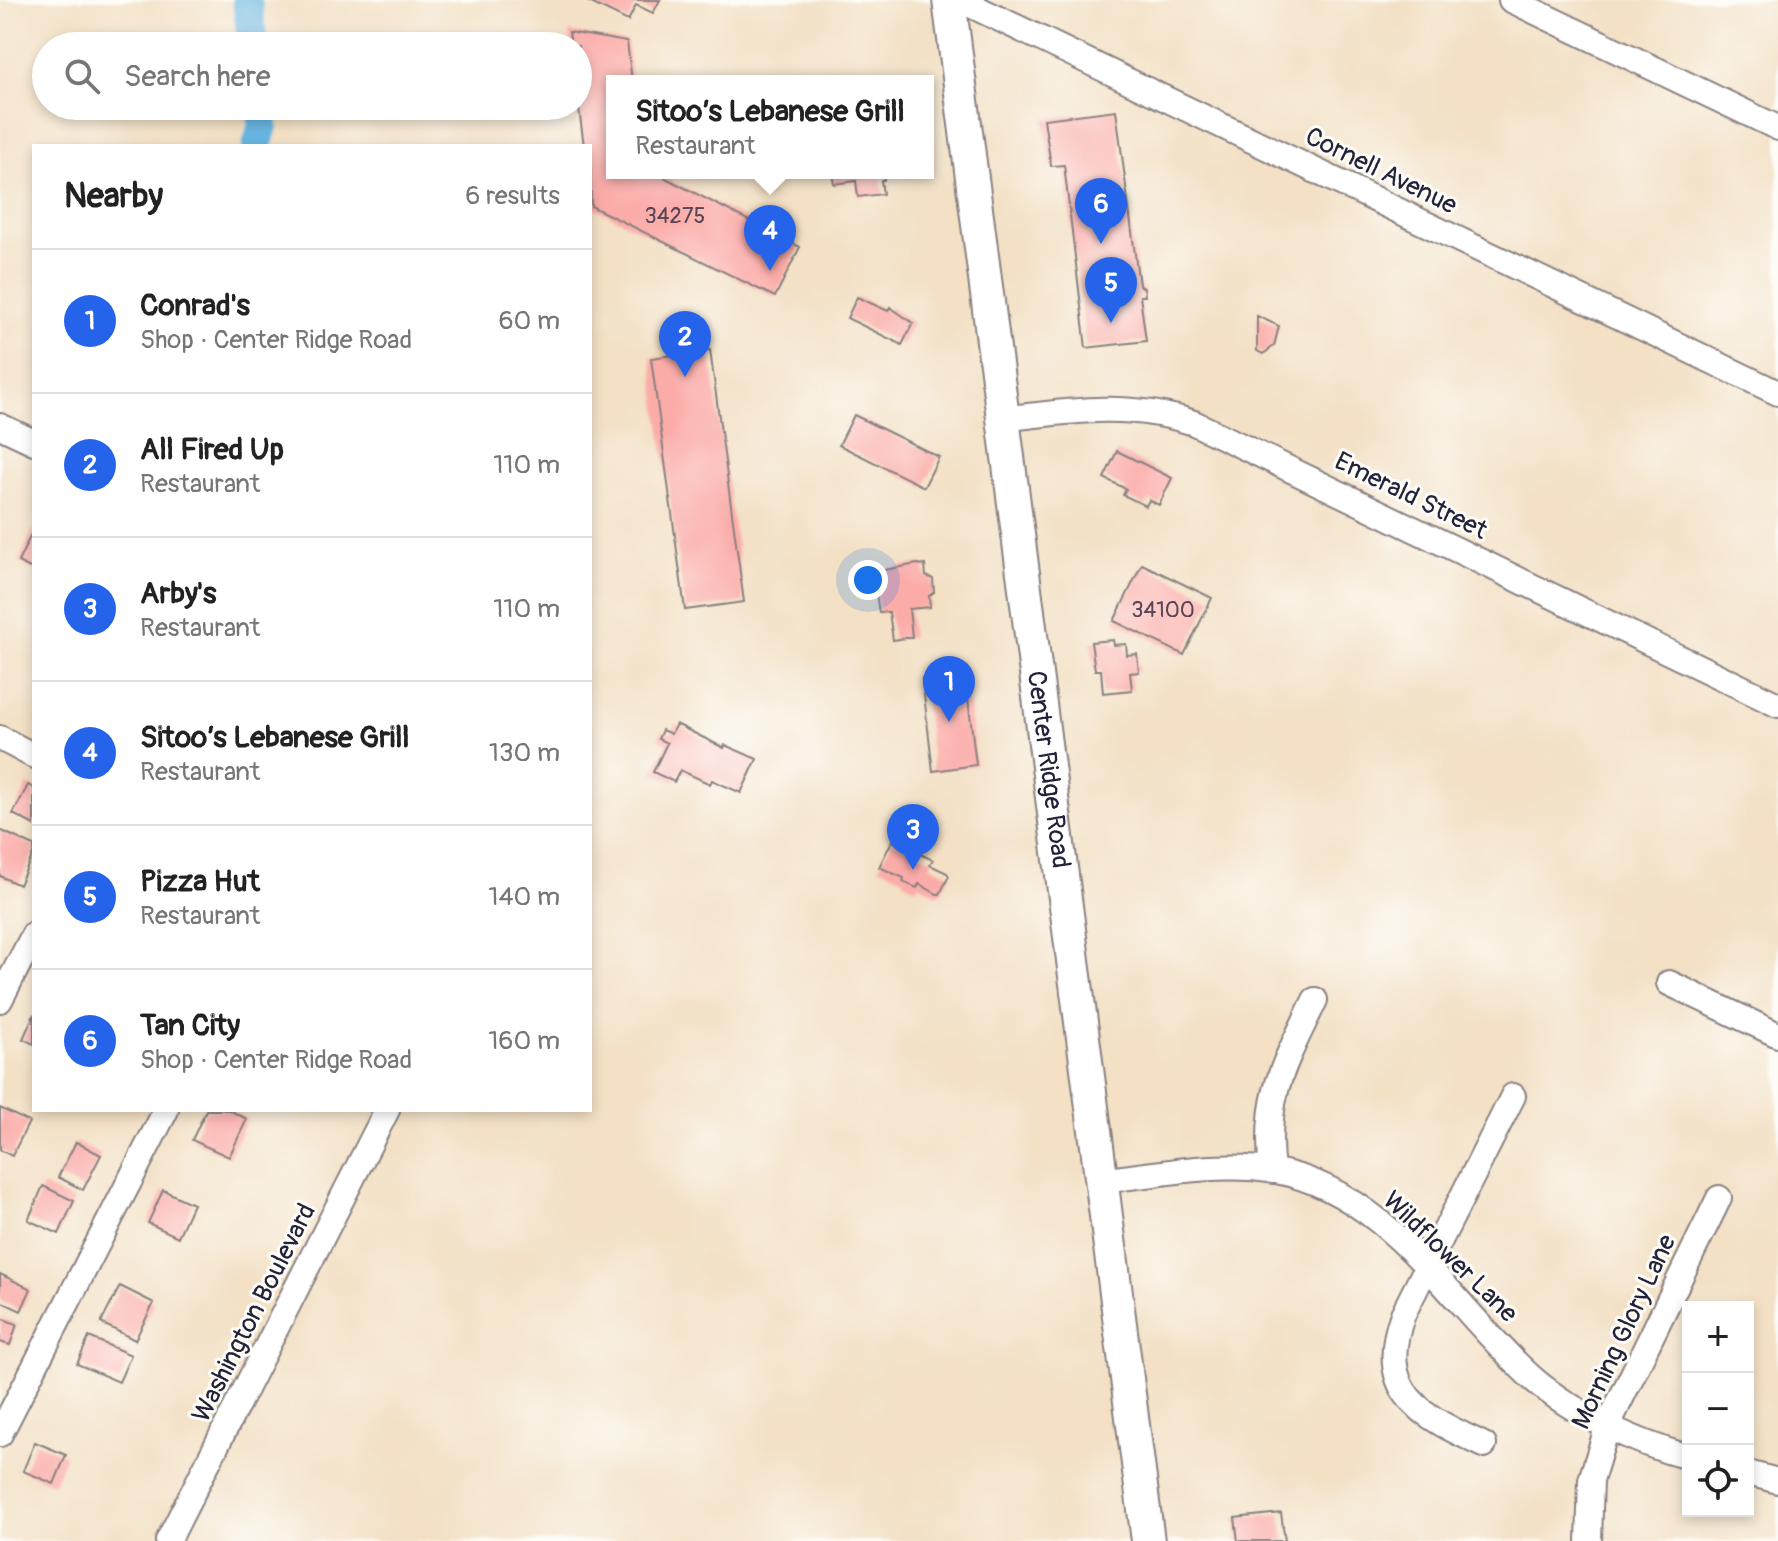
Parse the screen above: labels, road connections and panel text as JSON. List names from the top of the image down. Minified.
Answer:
{"streets":{"main road":["Center Ridge Road"],"street":["Cornell Avenue","Emerald Street","Wildflower Lane","Washington Boulevard","Morning Glory Lane"]},"crossings":[["Emerald Street","Center Ridge Road"],["Center Ridge Road","Wildflower Lane"],["Wildflower Lane","Morning Glory Lane"]],"house_numbers":["34275","34100"],"page":{"search":"Search here","popup":["Sitoo’s Lebanese Grill","Restaurant"],"heading":["Nearby","6 results"],"pins":["6","4","5","2","1","3"],"list":[{"mark":"1","name":"Conrad's","note":"Shop · Center Ridge Road","value":"60 m"},{"mark":"2","name":"All Fired Up","note":"Restaurant","value":"110 m"},{"mark":"3","name":"Arby's","note":"Restaurant","value":"110 m"},{"mark":"4","name":"Sitoo’s Lebanese Grill","note":"Restaurant","value":"130 m"},{"mark":"5","name":"Pizza Hut","note":"Restaurant","value":"140 m"},{"mark":"6","name":"Tan City","note":"Shop · Center Ridge Road","value":"160 m"}],"map_buttons":["+","−"]}}
